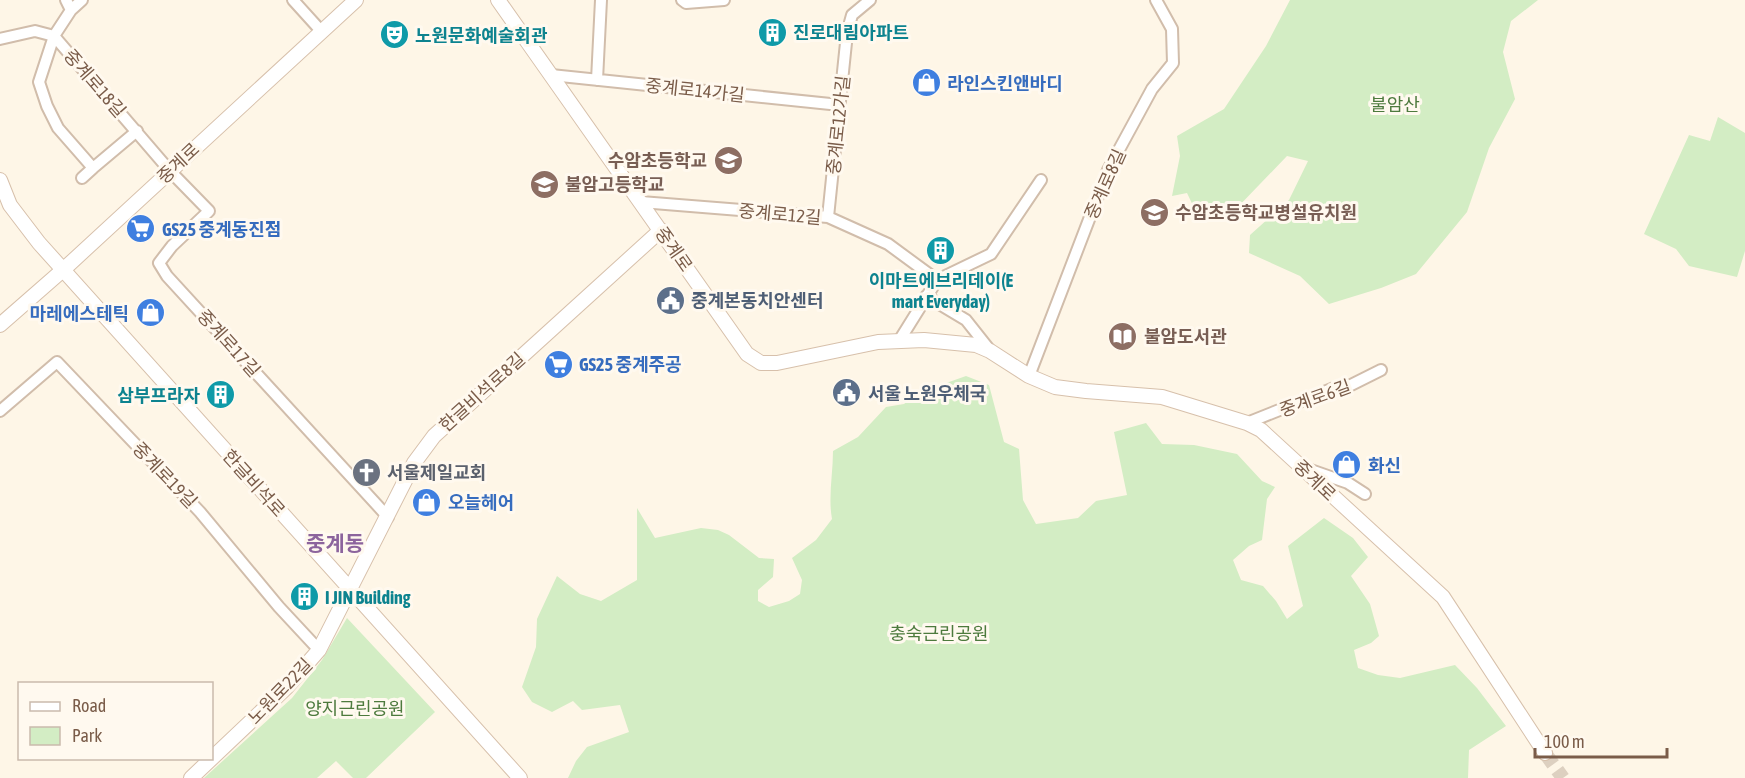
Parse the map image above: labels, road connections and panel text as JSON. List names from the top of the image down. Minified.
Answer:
{"streets":{"street":["중계로18길","중계로14가길","중계로12가길","중계로","중계로8길","중계로12길","중계로17길","한글비석로8길","중계로6길","중계로19길","한글비석로","노원로22길"]},"crossings":[["중계로18길","중계로"],["중계로18길","중계로17길"],["중계로14가길","중계로12가길"],["중계로14가길","중계로"],["중계로12가길","중계로12길"],["중계로","중계로8길"],["중계로","중계로12길"],["중계로","중계로17길"],["중계로","한글비석로8길"],["중계로","중계로6길"],["중계로","한글비석로"],["중계로17길","한글비석로8길"],["한글비석로8길","한글비석로"],["한글비석로8길","노원로22길"],["중계로19길","노원로22길"],["한글비석로","노원로22길"]],"districts":["중계동"],"parks":["불암산","충숙근린공원","양지근린공원"],"places":{"building":["진로대림아파트","이마트에브리데이(E mart Everyday)","삼부프라자","I JIN Building"],"theatre":["노원문화예술회관"],"shop":["라인스킨앤바디","마레에스테틱","화신","오늘헤어"],"school or university":["수암초등학교","불암고등학교","수암초등학교병설유치원"],"supermarket":["GS25 중계동진점","GS25 중계주공"],"public building":["중계본동치안센터","서울 노원우체국"],"library":["불암도서관"],"church":["서울제일교회"]},"legend":["Road","Park"],"scale_bar":"100 m"}
